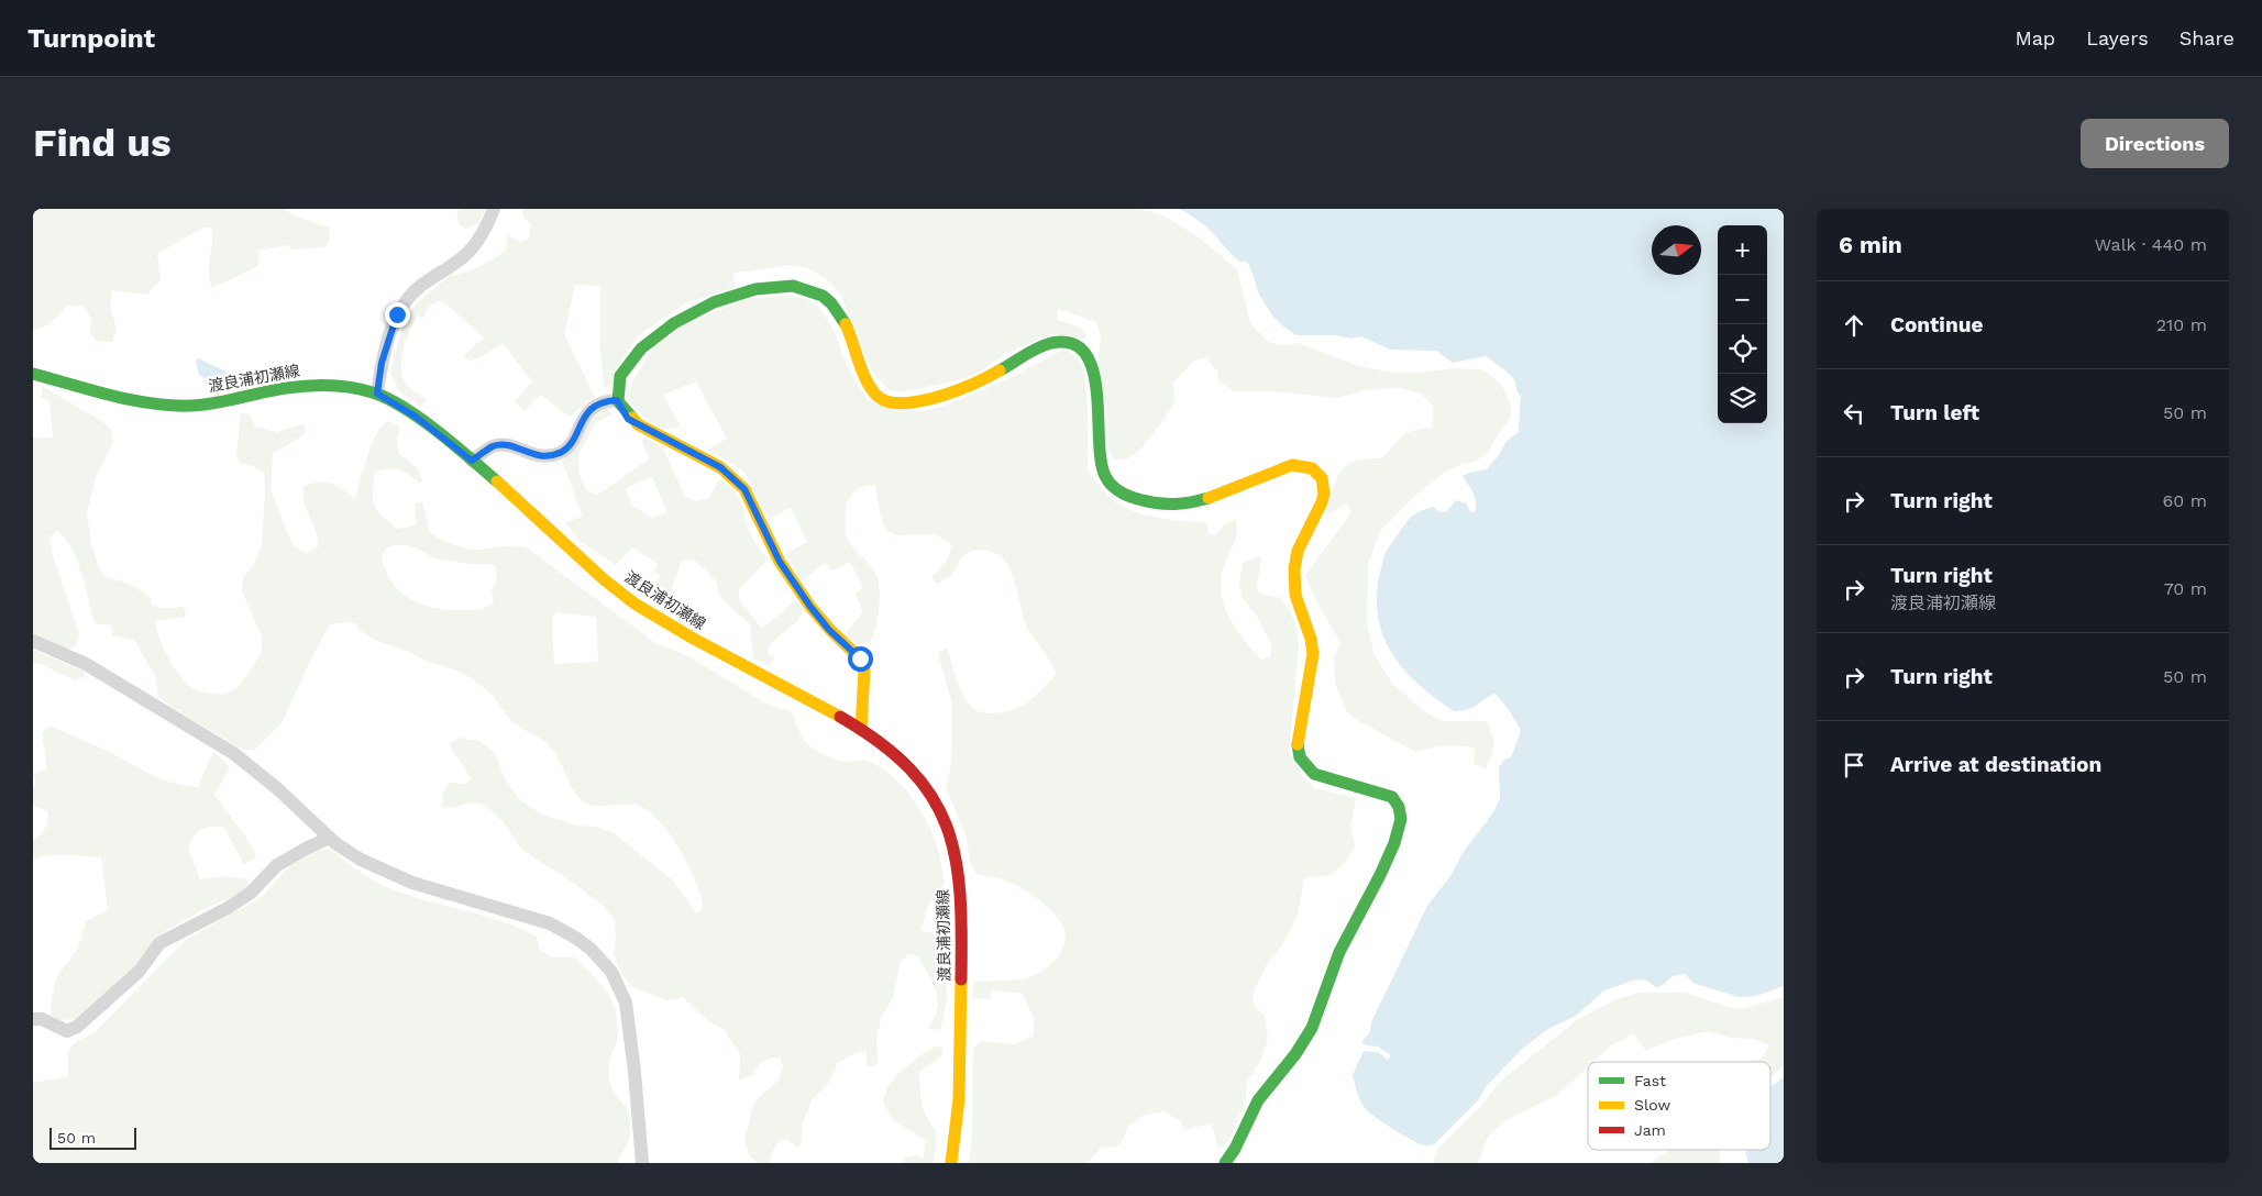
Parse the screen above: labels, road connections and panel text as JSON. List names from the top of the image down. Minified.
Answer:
{"streets":{"street":["渡良浦初瀬線"]},"legend":["Fast","Slow","Jam"],"scale_bar":"50 m","north":"right","page":{"header":"Turnpoint","nav":["Map","Layers","Share"],"buttons":"Directions","title":"Find us","heading":["6 min","Walk · 440 m"],"map_buttons":["+","−"],"list":[["Continue","210 m"],["Turn left","50 m"],["Turn right","60 m"],["Turn right","渡良浦初瀬線","70 m"],["Turn right","50 m"],"Arrive at destination"],"scale":"50 m"}}
